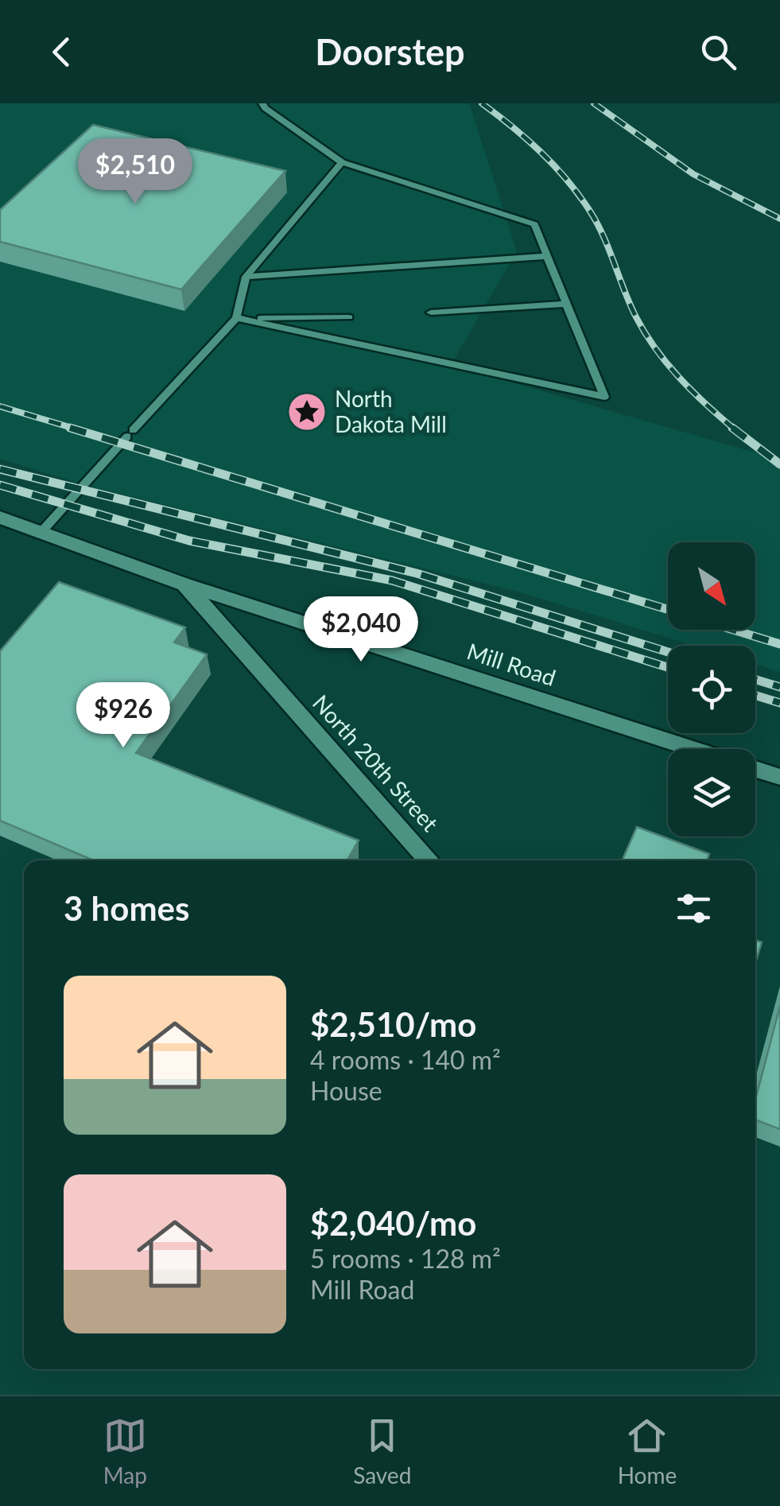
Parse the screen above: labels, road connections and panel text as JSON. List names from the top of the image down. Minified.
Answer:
{"streets":{"street":["Mill Road","North 20th Street"]},"crossings":[["Mill Road","North 20th Street"]],"places":{"place":["North Dakota Mill"]},"north":"bottom right","page":{"header":"Doorstep","price":["$2,510","$2,040","$926"],"heading":"3 homes","list":[{"name":"$2,510/mo","note":"4 rooms · 140 m² · House"},{"name":"$2,040/mo","note":"5 rooms · 128 m² · Mill Road"}],"tabs":["Map","Saved","Home"]}}
